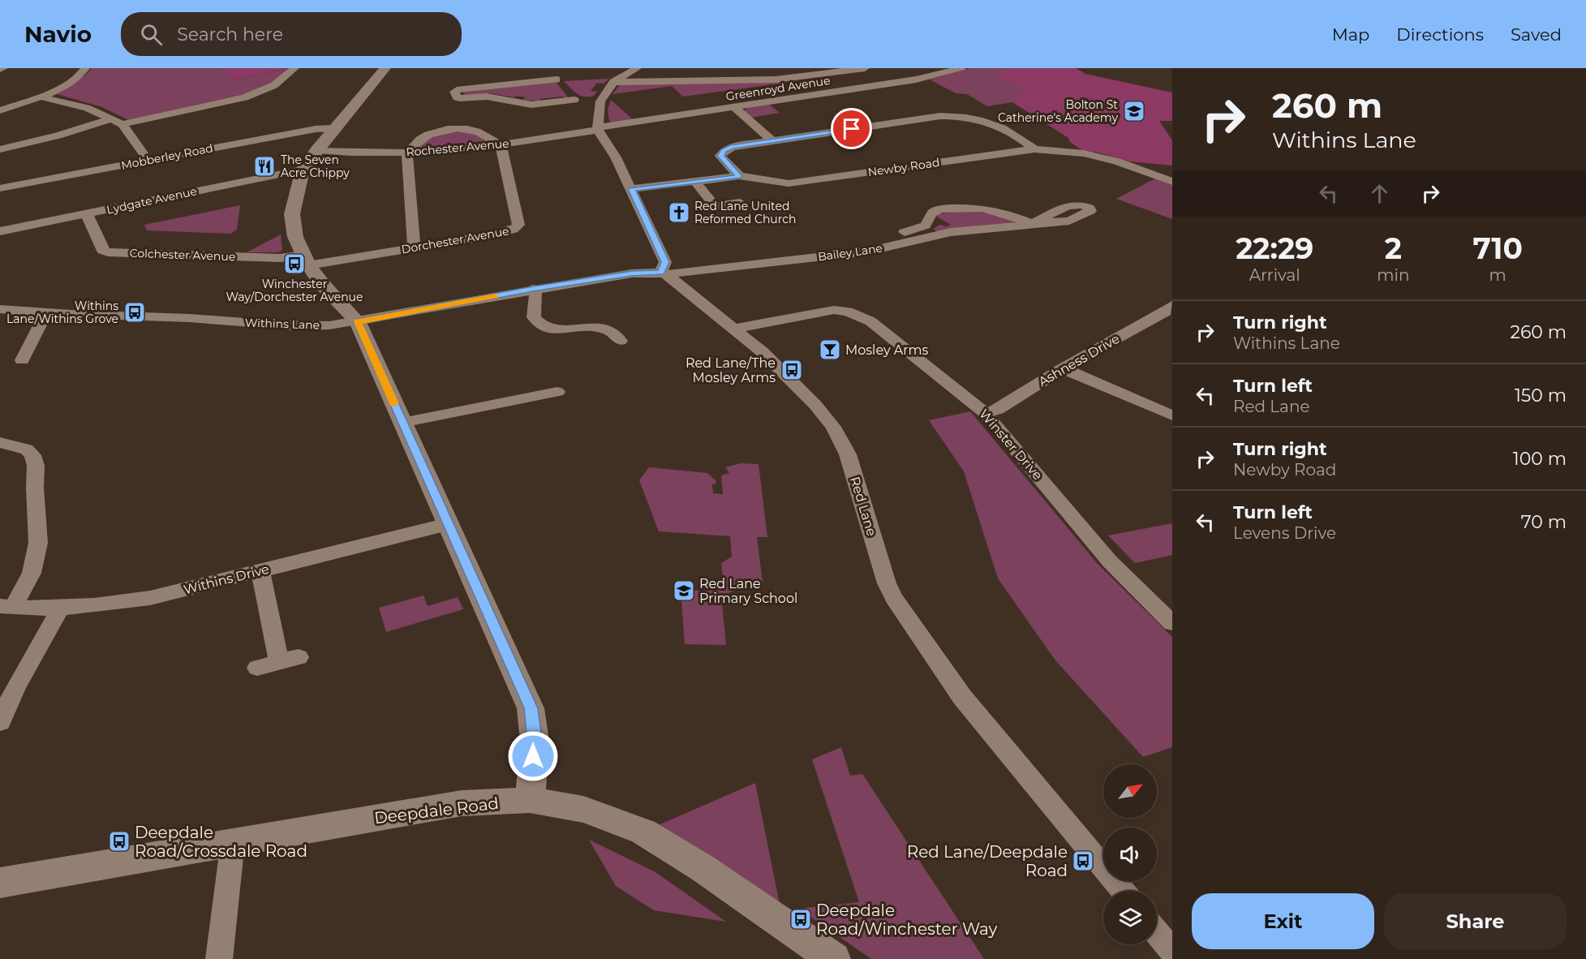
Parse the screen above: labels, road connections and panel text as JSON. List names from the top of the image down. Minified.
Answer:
{"streets":{"street":["Greenroyd Avenue","Rochester Avenue","Mobberley Road","Newby Road","Lydgate Avenue","Dorchester Avenue","Bailey Lane","Colchester Avenue","Withins Lane","Ashness Drive","Winster Drive","Red Lane","Withins Drive","Deepdale Road"]},"crossings":[["Greenroyd Avenue","Rochester Avenue"],["Rochester Avenue","Dorchester Avenue"],["Lydgate Avenue","Colchester Avenue"],["Dorchester Avenue","Colchester Avenue"],["Bailey Lane","Withins Lane"],["Bailey Lane","Red Lane"],["Withins Lane","Red Lane"],["Ashness Drive","Winster Drive"],["Winster Drive","Red Lane"]],"places":{"school or university":["Bolton St Catherine's Academy","Red Lane Primary School"],"restaurant":["The Seven Acre Chippy"],"church":["Red Lane United Reformed Church"],"bus stop":["Winchester Way/Dorchester Avenue","Withins Lane/Withins Grove","Red Lane/The Mosley Arms","Deepdale Road/Crossdale Road","Red Lane/Deepdale Road","Deepdale Road/Winchester Way"],"bar":["Mosley Arms"]},"north":"top right","page":{"header":"Navio","search":"Search here","nav":["Map","Directions","Saved"],"turn":["260 m","Withins Lane"],"eta":["22:29","Arrival","2","min","710","m"],"list":[{"name":"Turn right","note":"Withins Lane","value":"260 m"},{"name":"Turn left","note":"Red Lane","value":"150 m"},{"name":"Turn right","note":"Newby Road","value":"100 m"},{"name":"Turn left","note":"Levens Drive","value":"70 m"}],"buttons":["Exit","Share"]}}
